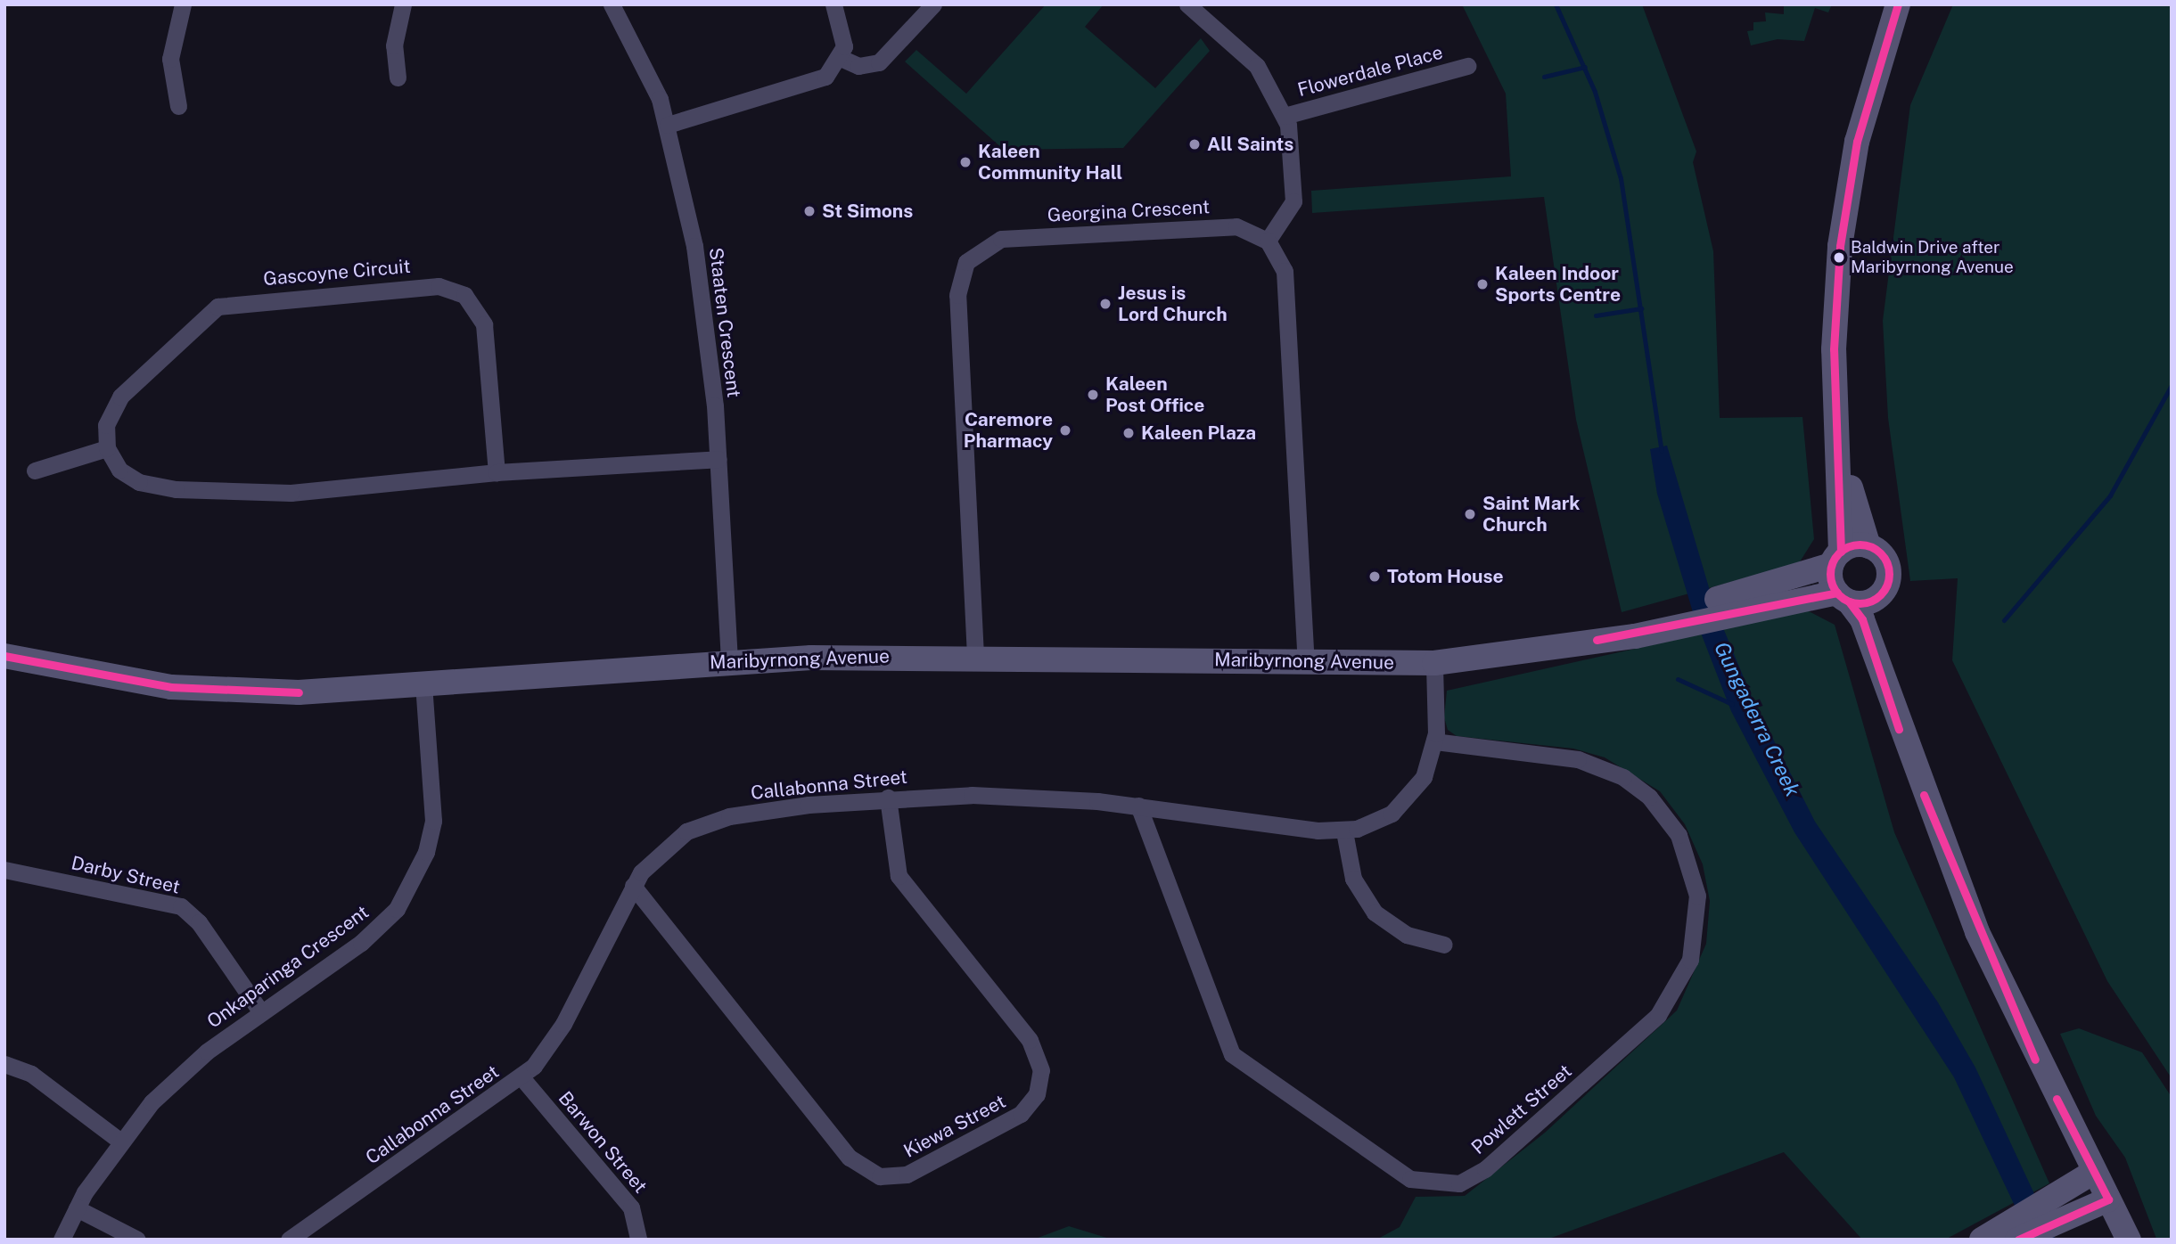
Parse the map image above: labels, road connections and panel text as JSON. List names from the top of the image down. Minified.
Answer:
{"streets":{"street":["Flowerdale Place","Georgina Crescent","Gascoyne Circuit","Staaten Crescent","Maribyrnong Avenue","Callabonna Street","Darby Street","Onkaparinga Crescent","Powlett Street","Kiewa Street","Barwon Street"]},"crossings":[["Georgina Crescent","Maribyrnong Avenue"],["Staaten Crescent","Maribyrnong Avenue"],["Maribyrnong Avenue","Callabonna Street"],["Maribyrnong Avenue","Onkaparinga Crescent"],["Callabonna Street","Powlett Street"],["Callabonna Street","Kiewa Street"],["Callabonna Street","Barwon Street"],["Darby Street","Onkaparinga Crescent"]],"water":["Gungaderra Creek"],"places":["All Saints","Kaleen Community Hall","St Simons","Baldwin Drive after Maribyrnong Avenue","Kaleen Indoor Sports Centre","Jesus is Lord Church","Kaleen Post Office","Caremore Pharmacy","Kaleen Plaza","Saint Mark Church","Totom House"]}
